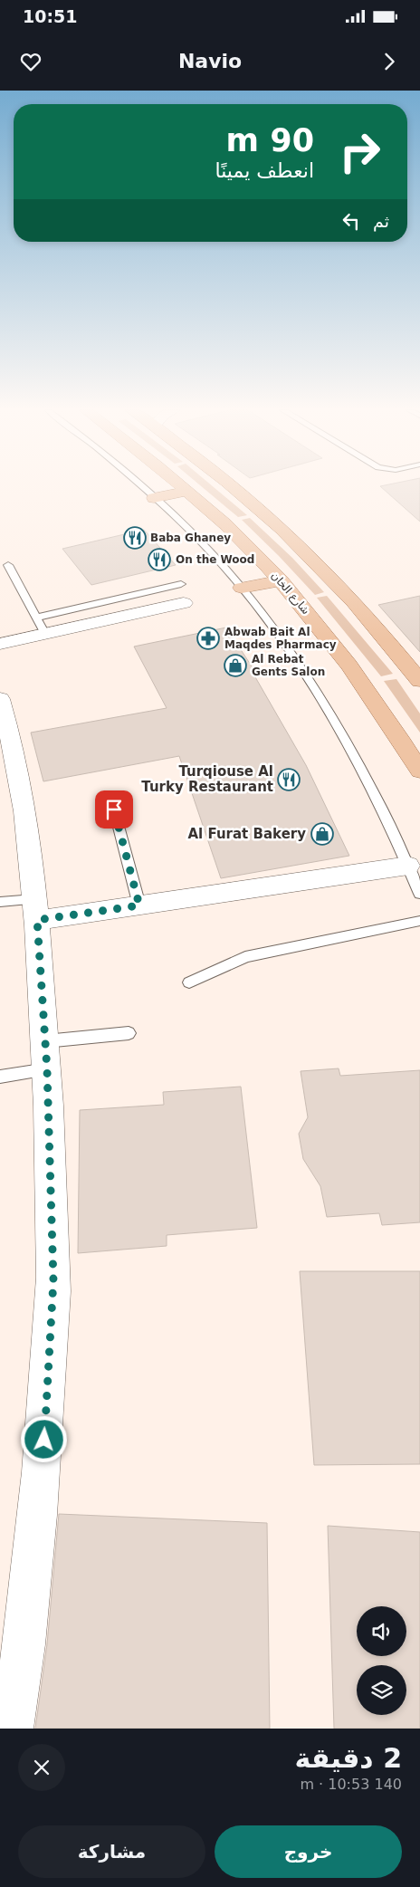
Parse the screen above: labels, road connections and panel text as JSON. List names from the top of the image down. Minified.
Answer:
{"streets":{"main road":["شارع الخان"]},"places":{"restaurant":["Baba Ghaney","On the Wood","Turqiouse Al Turky Restaurant"],"pharmacy":["Abwab Bait Al Maqdes Pharmacy"],"shop":["Al Rebat Gents Salon","Al Furat Bakery"]},"page":{"status":"10:51","header":"Navio","turn":["90 m","انعطف يمينًا"],"then":"ثم","heading":["2 دقيقة","140 m · 10:53"],"buttons":["خروج","مشاركة"]}}
